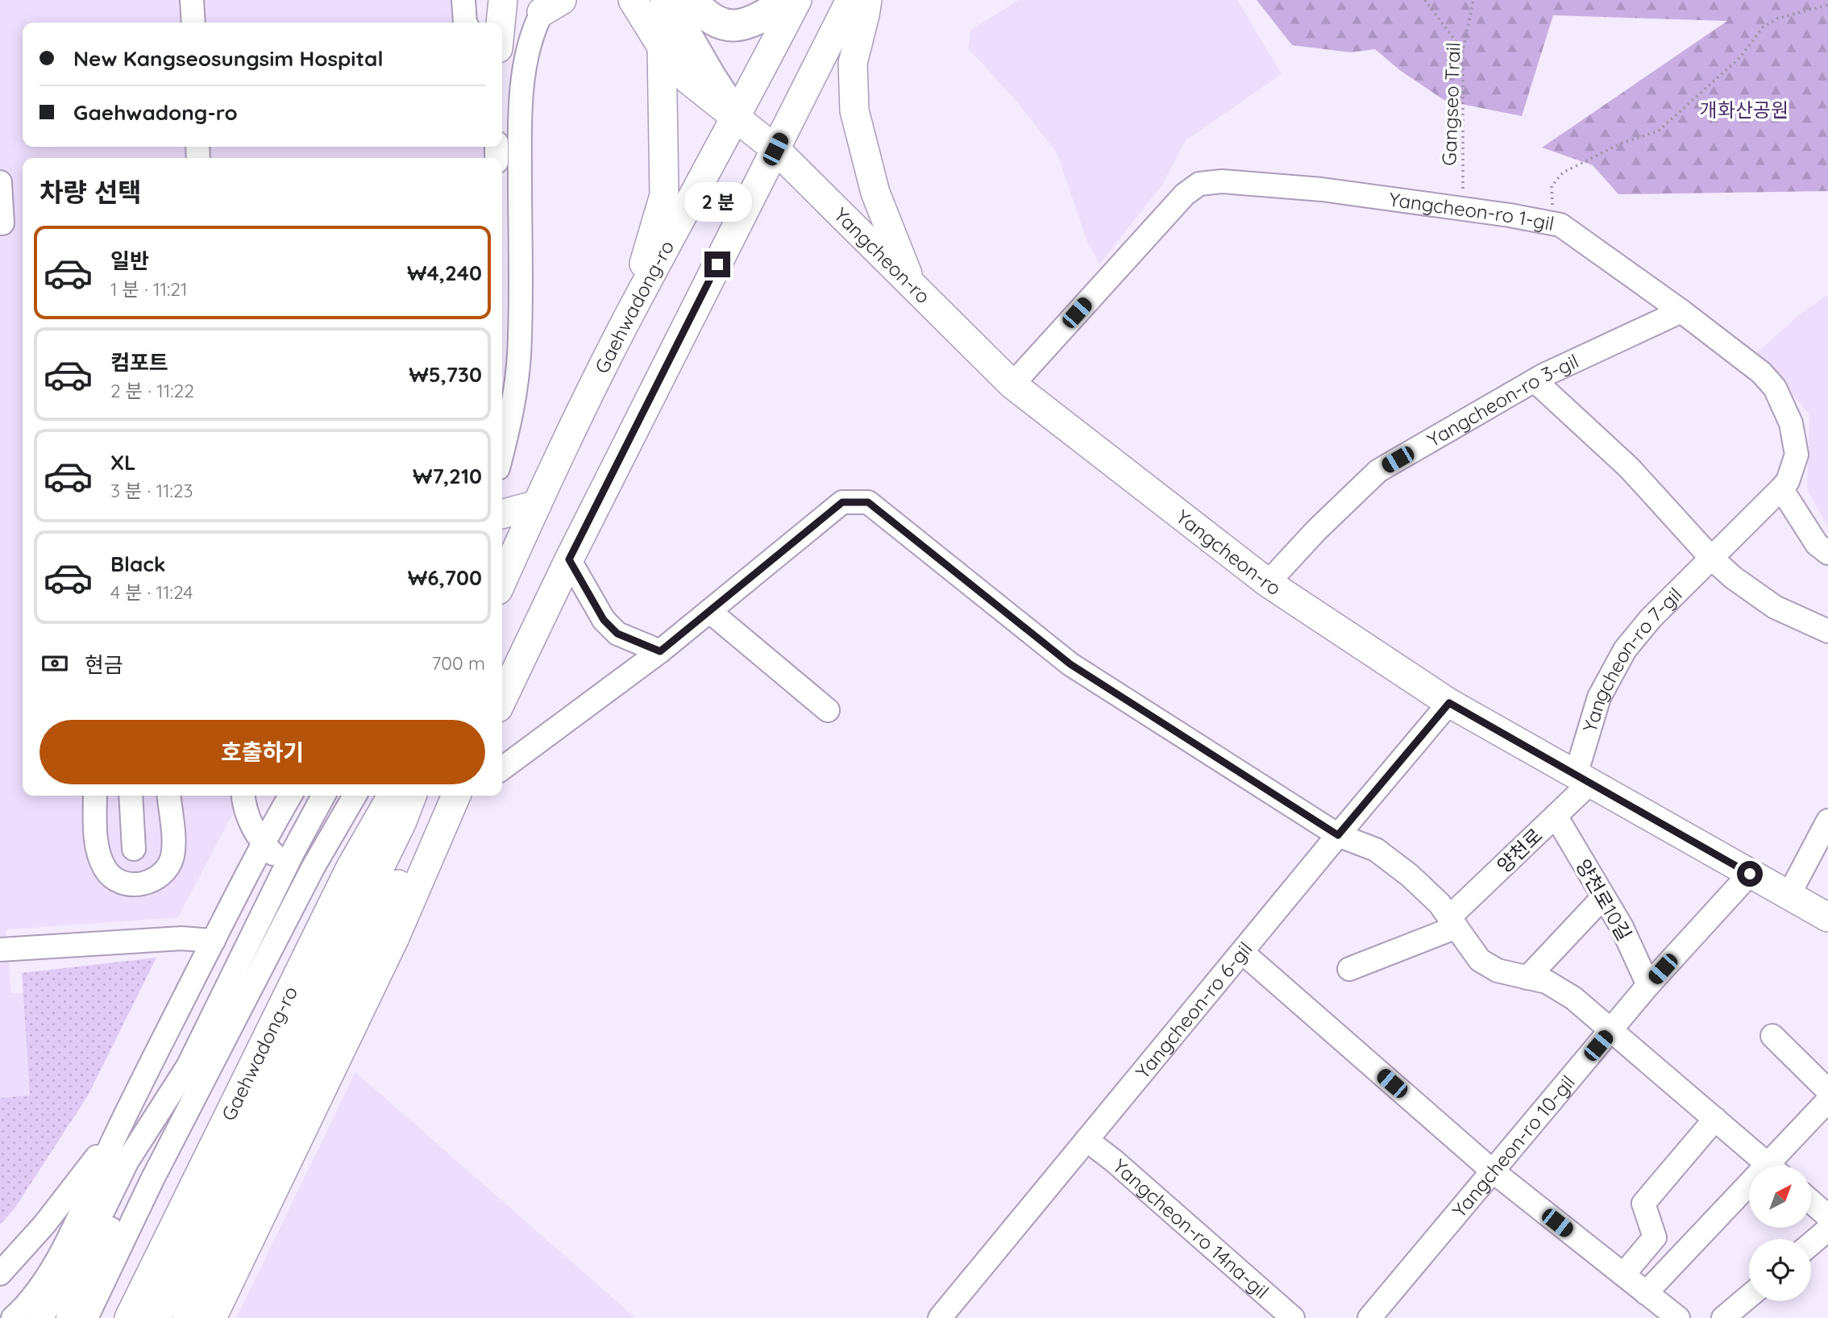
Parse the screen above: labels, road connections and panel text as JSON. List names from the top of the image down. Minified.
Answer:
{"streets":{"main road":["Yangcheon-ro","Gaehwadong-ro"],"street":["Yangcheon-ro 1-gil","Yangcheon-ro 3-gil","Yangcheon-ro 7-gil","양천로","양천로10길","Yangcheon-ro 6-gil","Yangcheon-ro 10-gil","Yangcheon-ro 14na-gil"],"path":["Gangseo Trail"]},"crossings":[["Gangseo Trail","Yangcheon-ro 1-gil"],["Yangcheon-ro 1-gil","Yangcheon-ro"],["Yangcheon-ro 1-gil","Yangcheon-ro 3-gil"],["Yangcheon-ro 1-gil","Yangcheon-ro 7-gil"],["Yangcheon-ro","Gaehwadong-ro"],["Yangcheon-ro","Yangcheon-ro 3-gil"],["Yangcheon-ro","Yangcheon-ro 7-gil"],["Yangcheon-ro","양천로"],["Yangcheon-ro","Yangcheon-ro 6-gil"],["Yangcheon-ro","Yangcheon-ro 10-gil"],["Yangcheon-ro 7-gil","양천로"],["양천로","양천로10길"],["양천로10길","Yangcheon-ro 10-gil"],["Yangcheon-ro 6-gil","Yangcheon-ro 14na-gil"]],"parks":["개화산공원"],"north":"top right","page":{"banner":["New Kangseosungsim Hospital","Gaehwadong-ro"],"heading":"차량 선택","bubble":"2 분","list":[{"name":"일반","note":"1 분 · 11:21","value":"₩4,240"},{"name":"컴포트","note":"2 분 · 11:22","value":"₩5,730"},{"name":"XL","note":"3 분 · 11:23","value":"₩7,210"},{"name":"Black","note":"4 분 · 11:24","value":"₩6,700"}],"pay":["현금","700 m"],"buttons":"호출하기"}}
